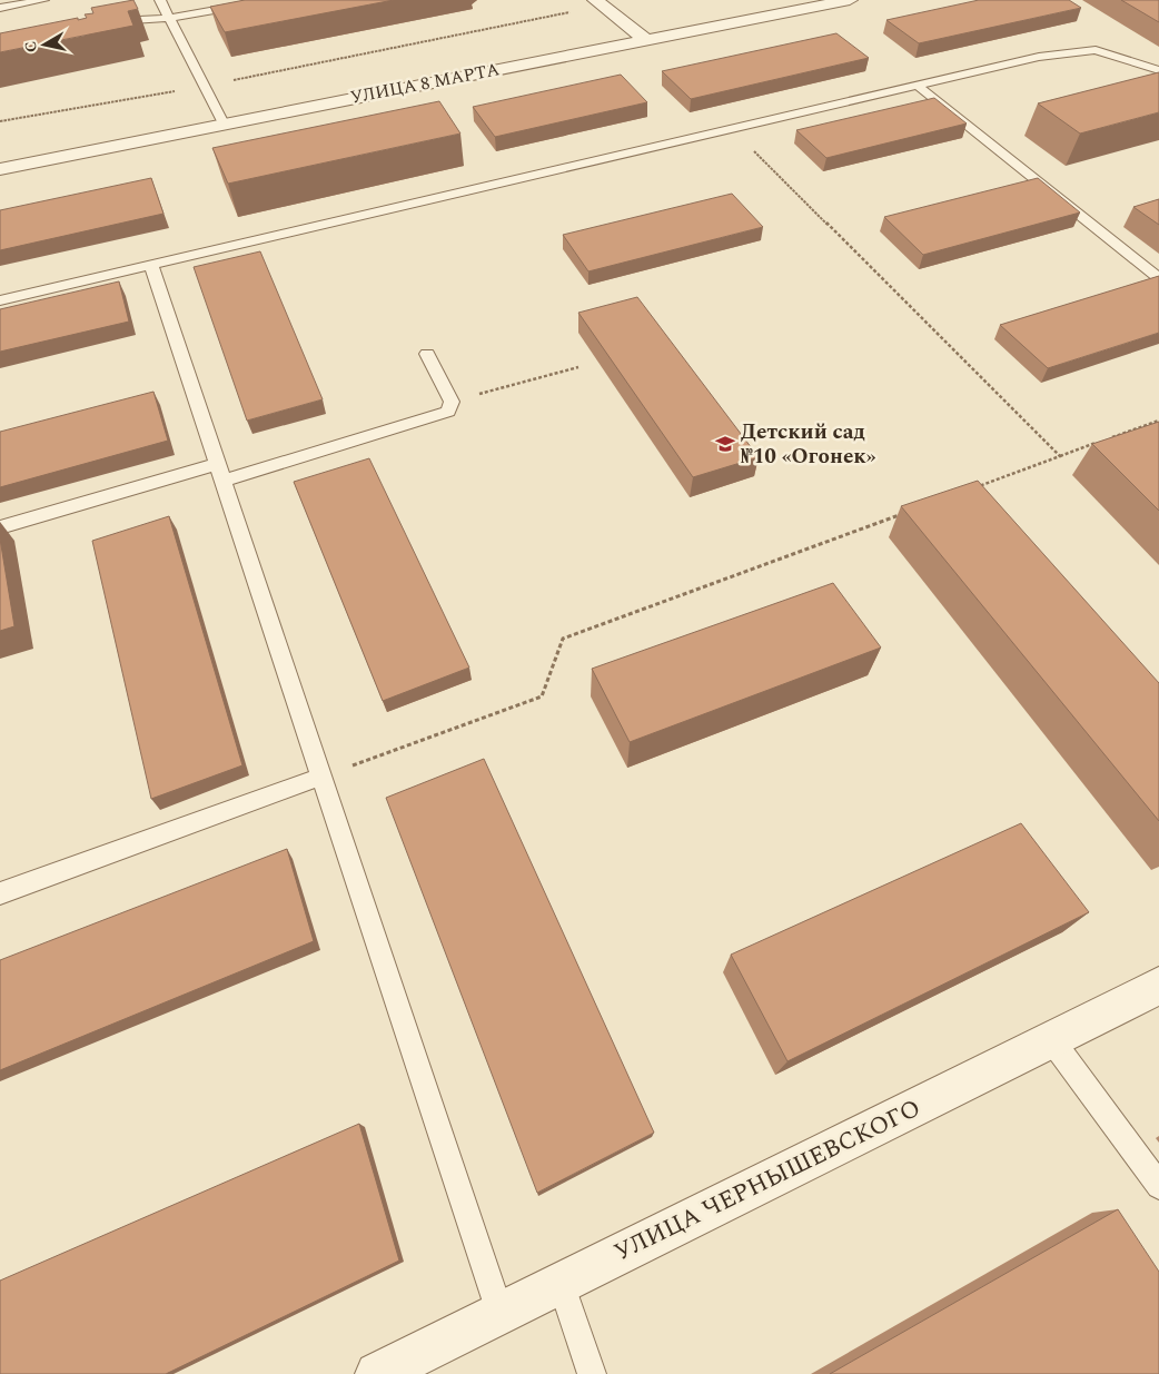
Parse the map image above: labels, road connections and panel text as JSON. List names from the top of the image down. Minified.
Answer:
{"streets":{"street":["УЛИЦА 8 МАРТА","УЛИЦА ЧЕРНЫШЕВСКОГО"]},"places":{"school or university":["Детский сад №10 «Огонек»"]},"north":"left"}
